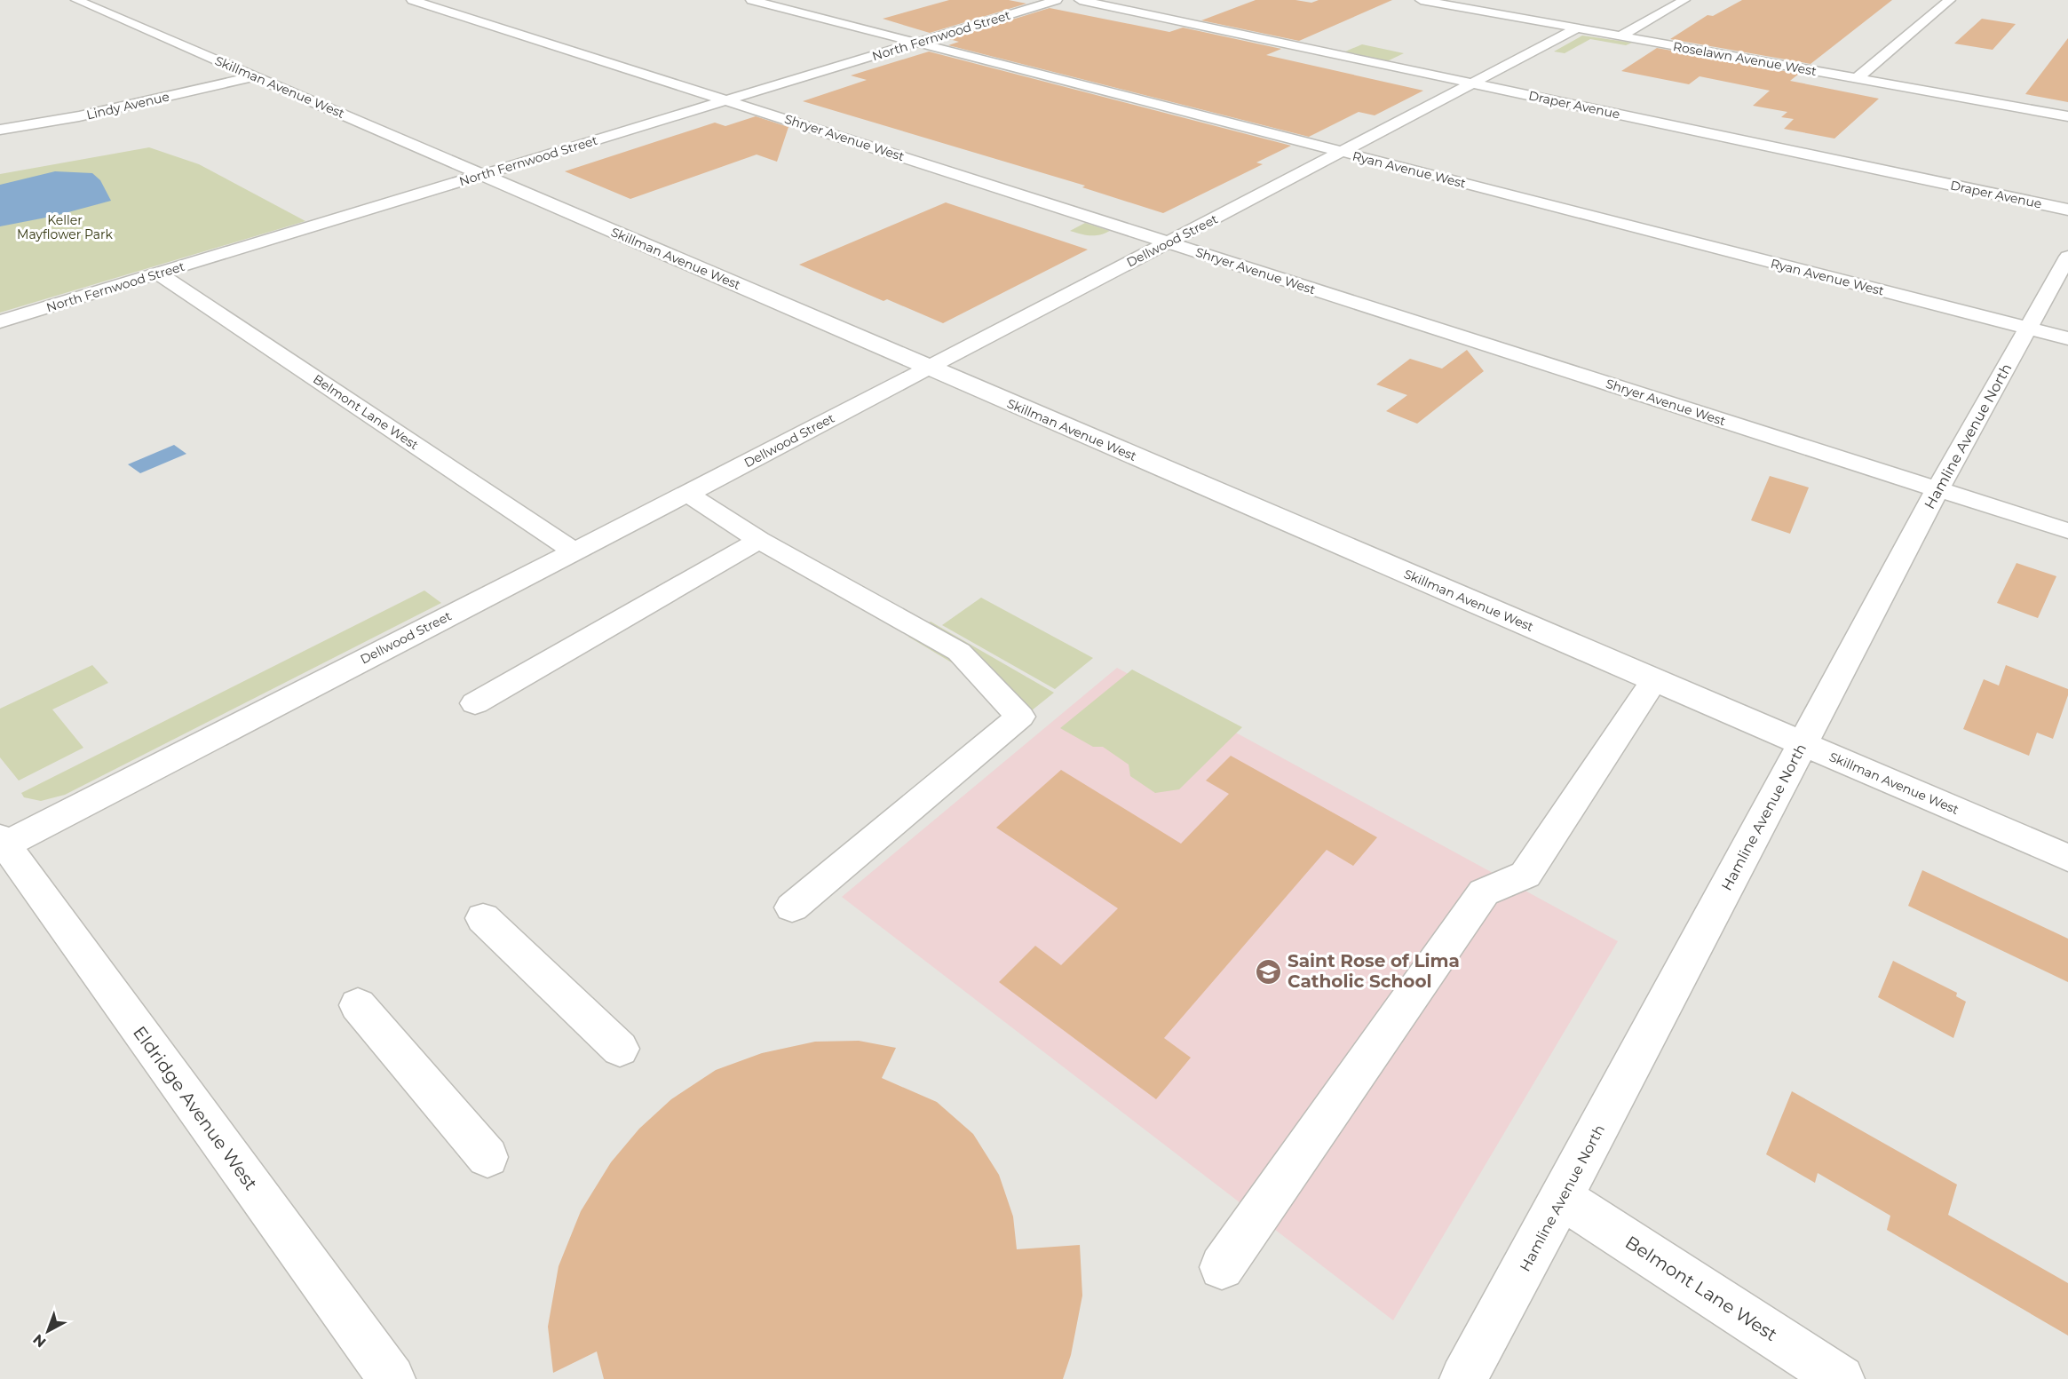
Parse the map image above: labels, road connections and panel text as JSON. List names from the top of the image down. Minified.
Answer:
{"streets":{"street":["North Fernwood Street","Roselawn Avenue West","Skillman Avenue West","Draper Avenue","Lindy Avenue","Shryer Avenue West","Ryan Avenue West","Dellwood Street","Belmont Lane West","Hamline Avenue North","Eldridge Avenue West"]},"crossings":[["North Fernwood Street","Skillman Avenue West"],["North Fernwood Street","Shryer Avenue West"],["North Fernwood Street","Ryan Avenue West"],["North Fernwood Street","Belmont Lane West"],["Roselawn Avenue West","Dellwood Street"],["Skillman Avenue West","Lindy Avenue"],["Skillman Avenue West","Dellwood Street"],["Skillman Avenue West","Hamline Avenue North"],["Draper Avenue","Dellwood Street"],["Shryer Avenue West","Dellwood Street"],["Shryer Avenue West","Hamline Avenue North"],["Ryan Avenue West","Dellwood Street"],["Ryan Avenue West","Hamline Avenue North"],["Dellwood Street","Belmont Lane West"],["Dellwood Street","Eldridge Avenue West"],["Belmont Lane West","Hamline Avenue North"]],"parks":["Keller Mayflower Park"],"places":{"school or university":["Saint Rose of Lima Catholic School"]},"north":"bottom left"}
